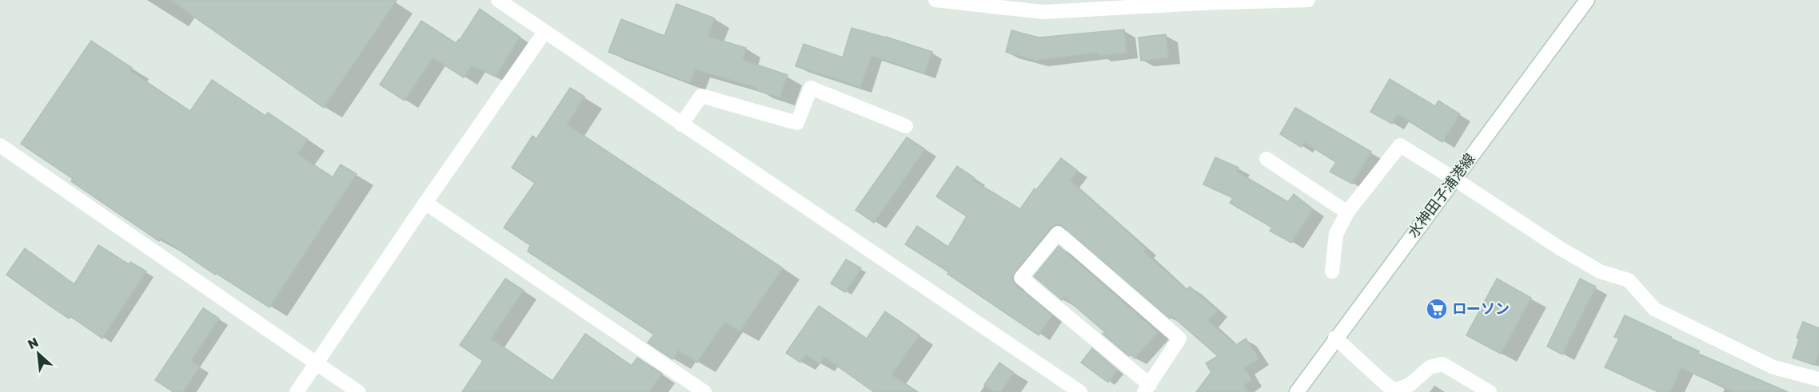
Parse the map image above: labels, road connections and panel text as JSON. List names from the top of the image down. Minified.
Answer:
{"streets":{"street":["水神田子浦港線"]},"places":{"supermarket":["ローソン"]},"north":"top left"}
